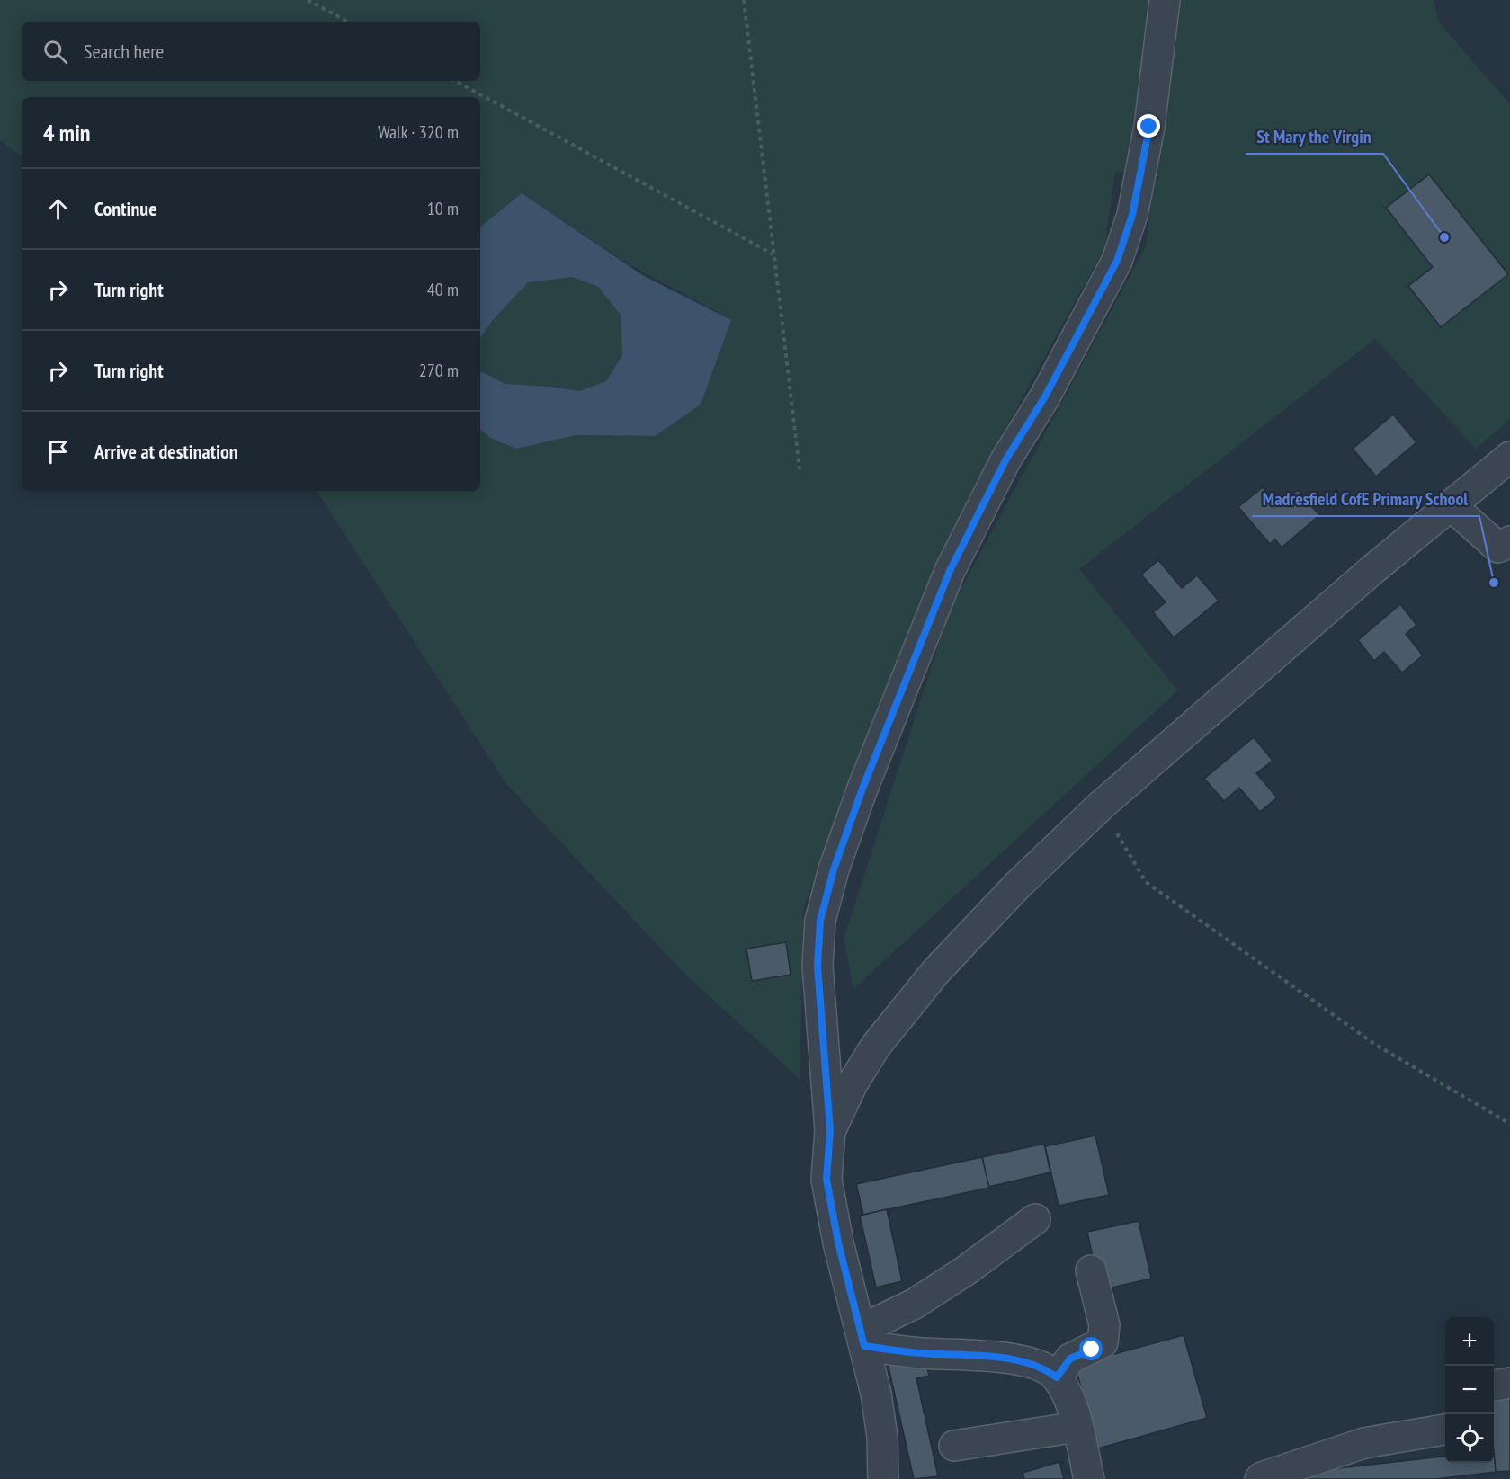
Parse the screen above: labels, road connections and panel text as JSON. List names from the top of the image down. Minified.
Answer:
{"places":["St Mary the Virgin","Madresfield CofE Primary School"],"page":{"search":"Search here","heading":["4 min","Walk · 320 m"],"list":[["Continue","10 m"],["Turn right","40 m"],["Turn right","270 m"],"Arrive at destination"],"map_buttons":["+","−"]}}
